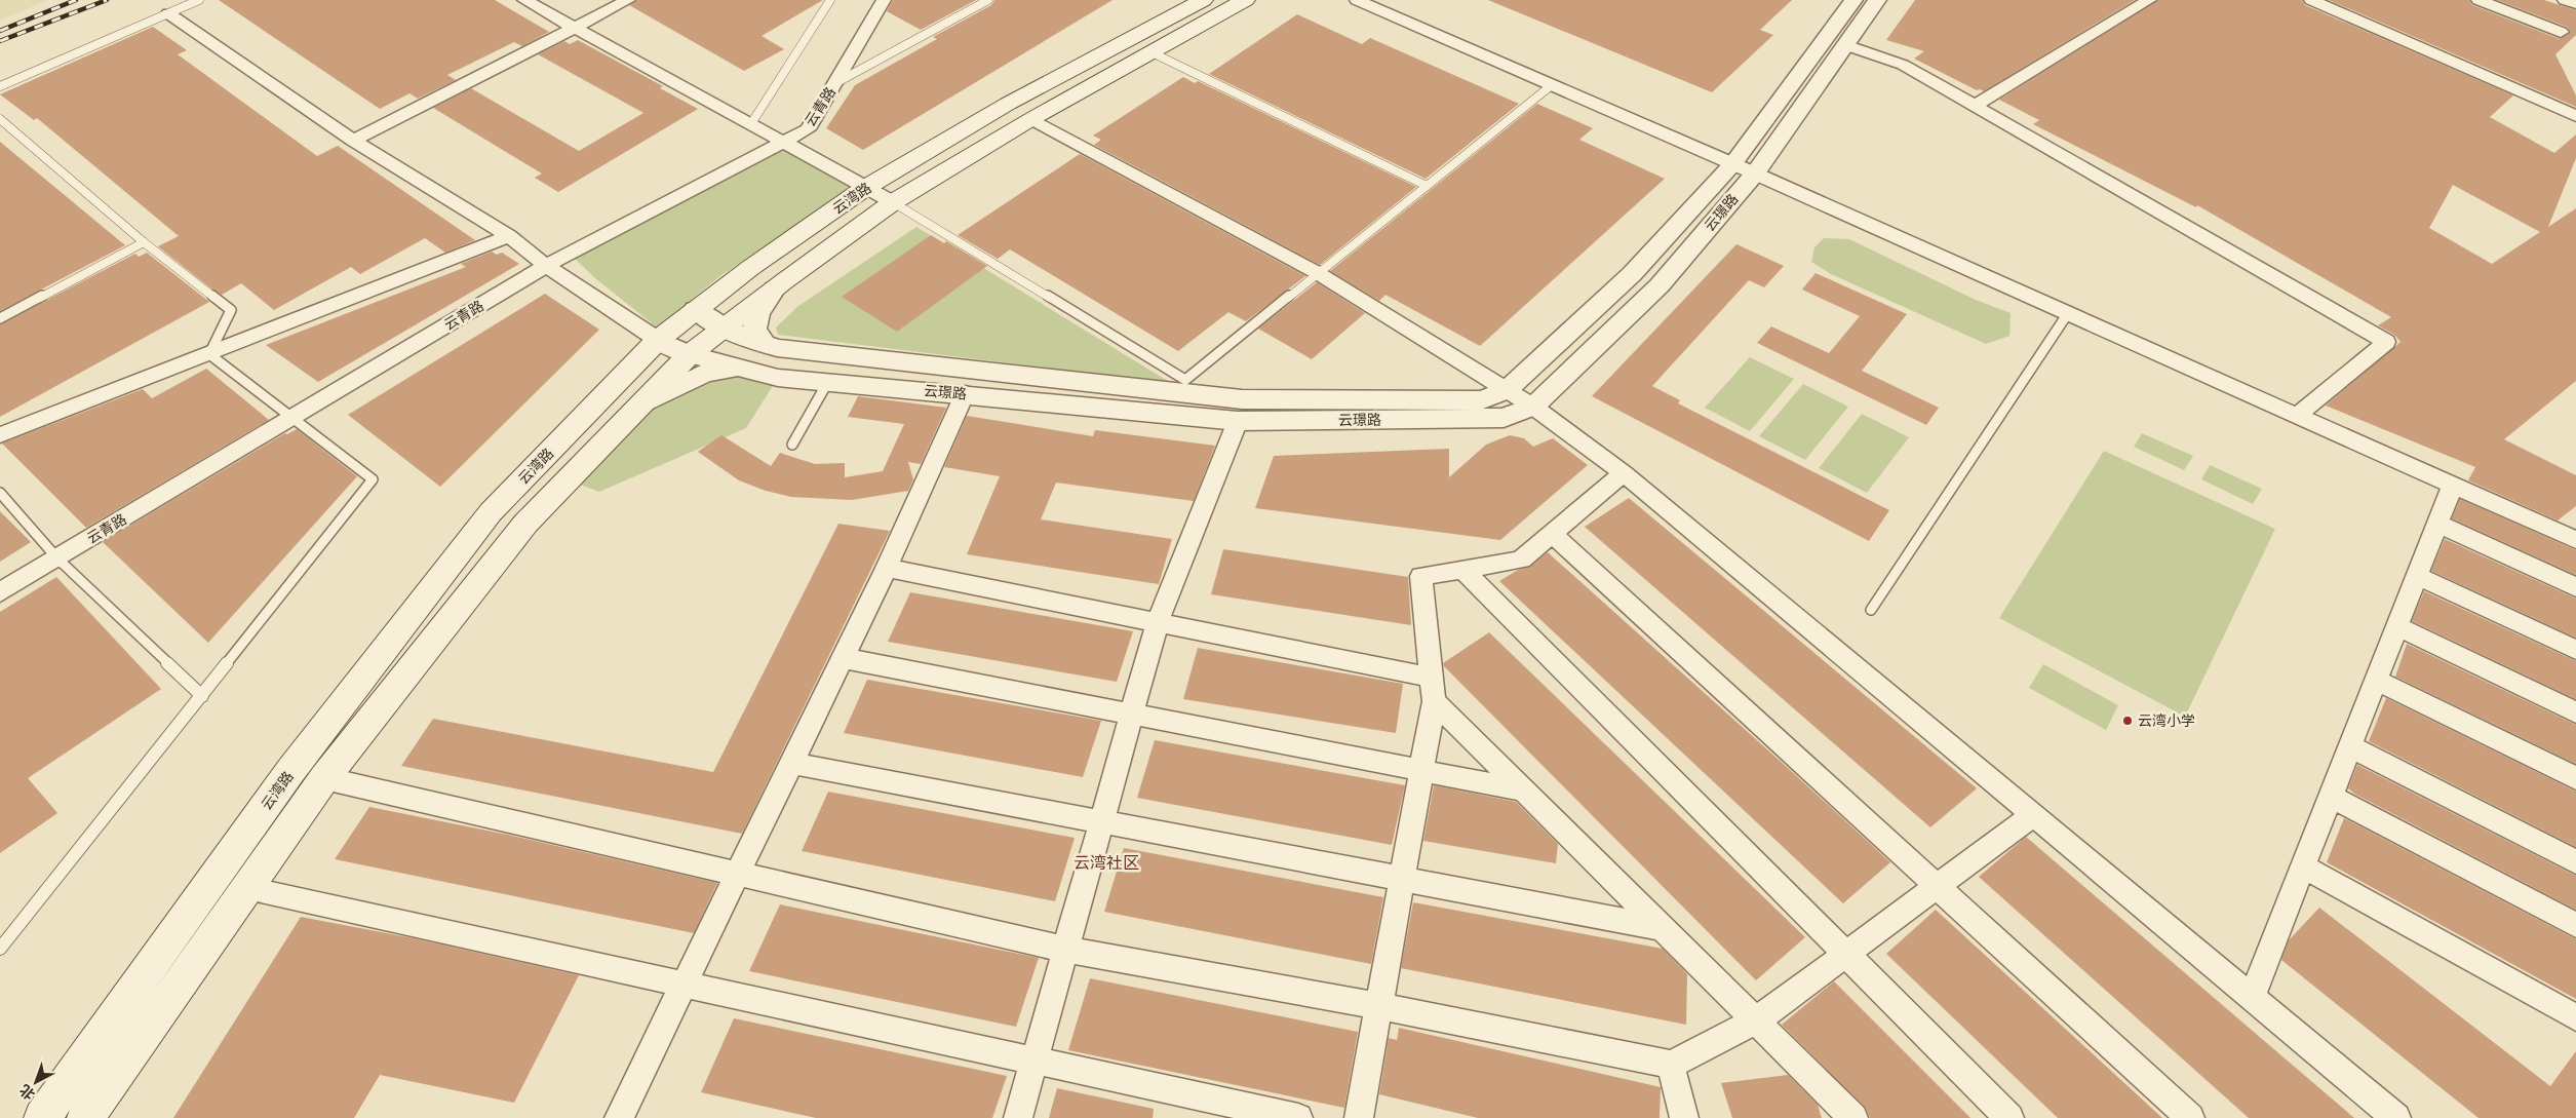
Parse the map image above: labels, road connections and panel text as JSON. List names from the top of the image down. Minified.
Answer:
{"streets":{"main road":["云湾路"],"street":["云青路","云璟路"]},"crossings":[["云湾路","云璟路"]],"districts":["云湾社区"],"places":["云湾小学"],"north":"bottom left"}
